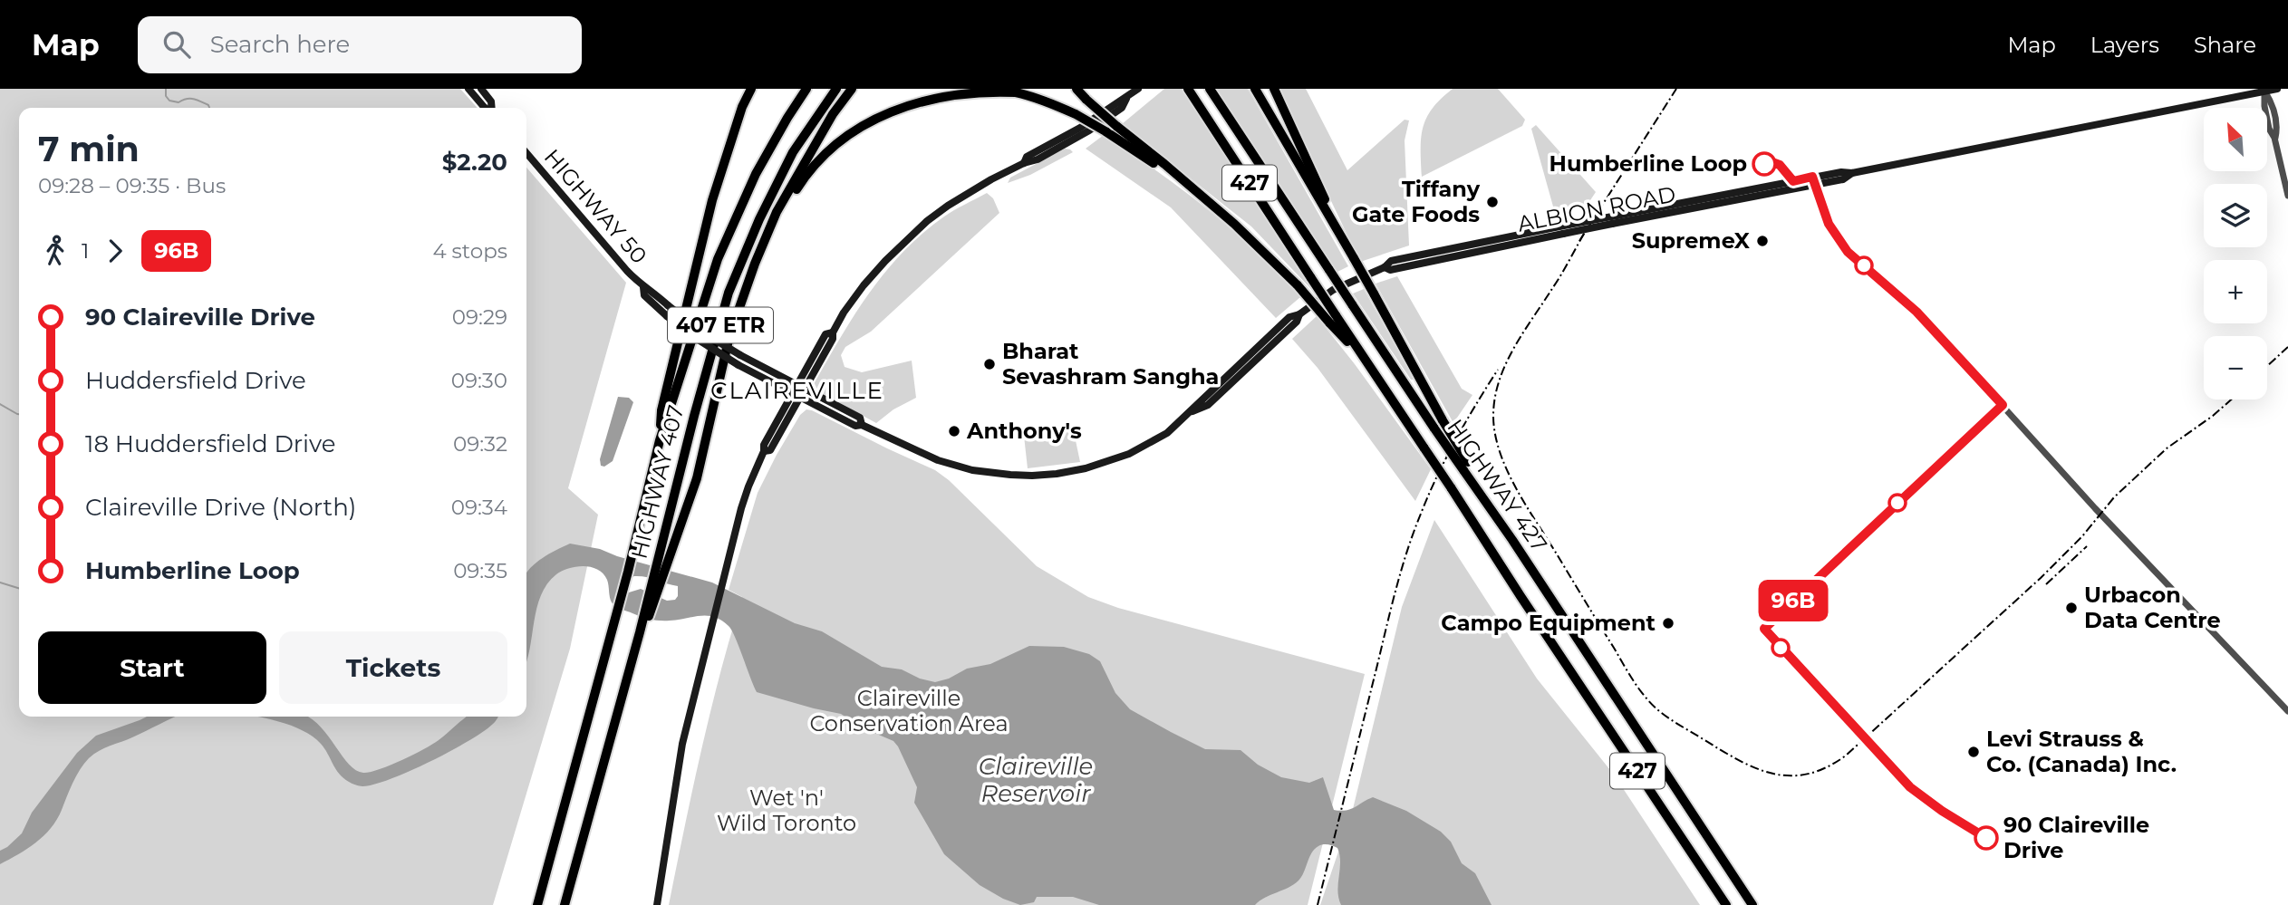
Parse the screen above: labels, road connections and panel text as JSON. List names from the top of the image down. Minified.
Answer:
{"streets":{"highway":["427","407 ETR","HIGHWAY 407","HIGHWAY 427"],"main road":["HIGHWAY 50","ALBION ROAD"]},"crossings":[["427","HIGHWAY 427"],["HIGHWAY 50","ALBION ROAD"]],"districts":["CLAIREVILLE"],"water":["Claireville Reservoir"],"parks":["Claireville Conservation Area","Wet 'n' Wild Toronto"],"places":["Humberline Loop","Tiffany Gate Foods","SupremeX","Bharat Sevashram Sangha","Anthony's","Urbacon Data Centre","Campo Equipment","Levi Strauss & Co. (Canada) Inc.","90 Claireville Drive"],"lines":["bus line 96B"],"north":"top left","page":{"header":"Map","search":"Search here","nav":["Map","Layers","Share"],"on_map":"96B","map_buttons":["+","−"],"heading":["7 min","09:28 – 09:35 · Bus","$2.20"],"legs":["1","96B","4 stops"],"list":[{"name":"90 Claireville Drive","value":"09:29"},{"name":"Huddersfield Drive","value":"09:30"},{"name":"18 Huddersfield Drive","value":"09:32"},{"name":"Claireville Drive (North)","value":"09:34"},{"name":"Humberline Loop","value":"09:35"}],"buttons":["Start","Tickets"]}}
